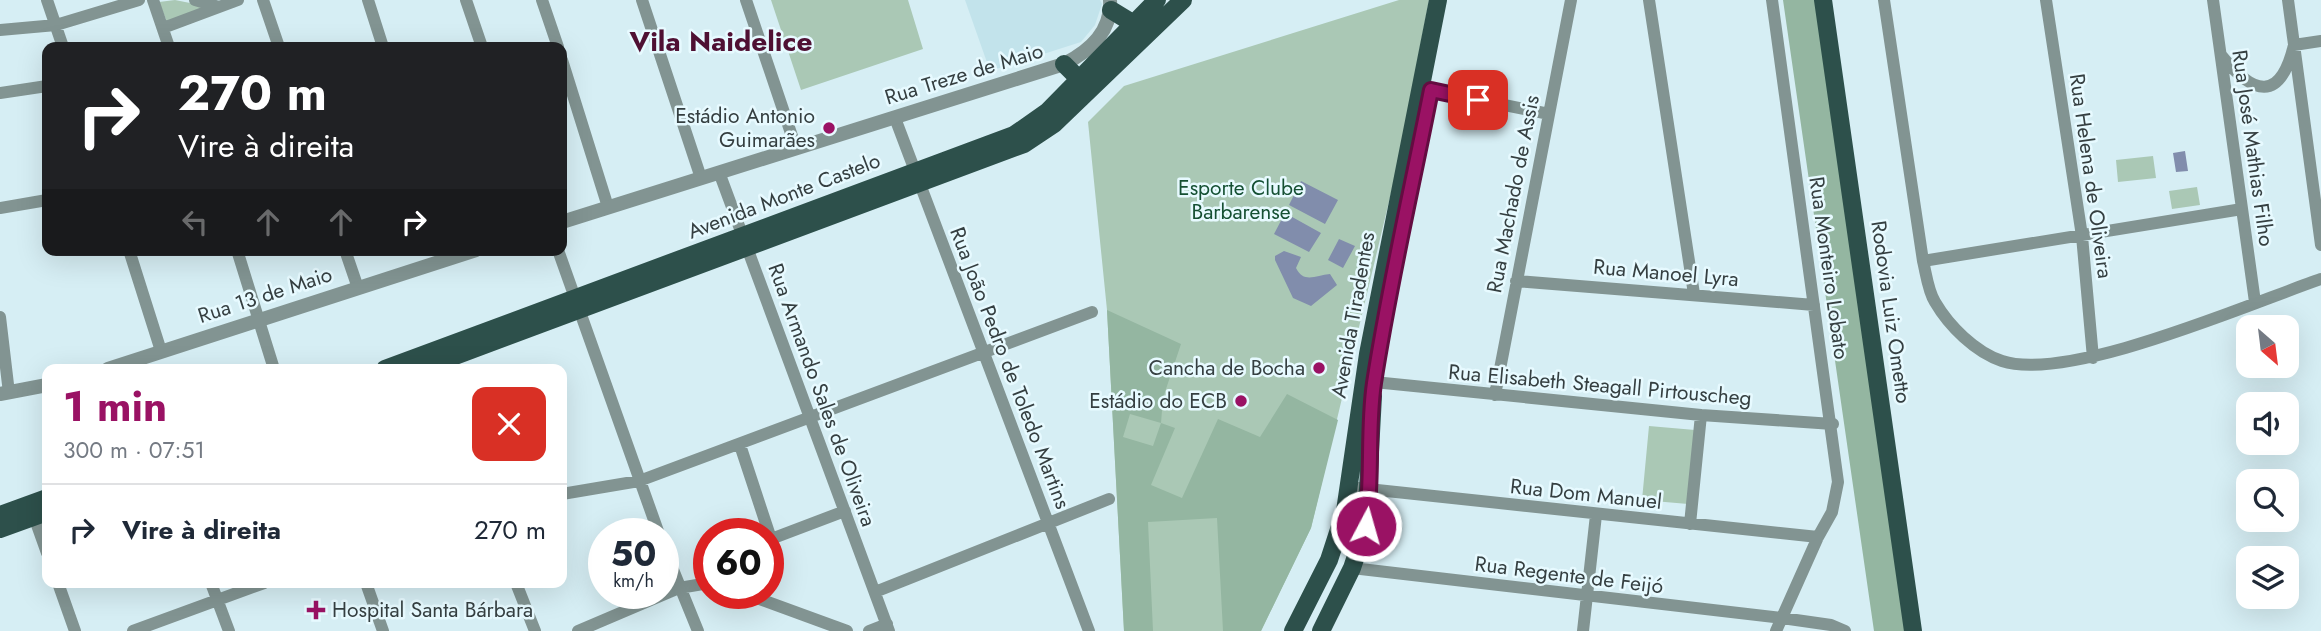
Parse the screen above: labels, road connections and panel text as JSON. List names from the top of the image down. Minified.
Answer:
{"streets":{"main road":["Avenida Monte Castelo","Rodovia Luiz Ometto","Avenida Tiradentes"],"street":["Rua Treze de Maio","Rua José Mathias Filho","Rua Helena de Oliveira","Rua Machado de Assis","Rua Monteiro Lobato","Rua Manoel Lyra","Rua 13 de Maio","Rua João Pedro de Toledo Martins","Rua Elisabeth Steagall Pirtouscheg","Rua Armando Sales de Oliveira","Rua Dom Manuel","Rua Regente de Feijó"]},"crossings":[["Rua Treze de Maio","Rua João Pedro de Toledo Martins"],["Rua Machado de Assis","Rua Manoel Lyra"],["Rua Machado de Assis","Rua Elisabeth Steagall Pirtouscheg"],["Avenida Monte Castelo","Rua João Pedro de Toledo Martins"],["Avenida Monte Castelo","Rua Armando Sales de Oliveira"],["Rua Monteiro Lobato","Rua Manoel Lyra"],["Rua Monteiro Lobato","Rua Elisabeth Steagall Pirtouscheg"],["Rua Monteiro Lobato","Rua Dom Manuel"],["Rua Monteiro Lobato","Rua Regente de Feijó"],["Avenida Tiradentes","Rua Elisabeth Steagall Pirtouscheg"],["Avenida Tiradentes","Rua Dom Manuel"],["Avenida Tiradentes","Rua Regente de Feijó"]],"districts":["Vila Naidelice"],"parks":["Esporte Clube Barbarense"],"places":{"other":["Estádio Antonio Guimarães","Cancha de Bocha","Estádio do ECB"],"health":["Hospital Santa Bárbara"]},"north":"bottom right","page":{"turn":["270 m","Vire à direita"],"heading":["1 min","300 m · 07:51"],"list":[{"name":"Vire à direita","value":"270 m"}],"speed":"50 km/h","limit":"60"}}
